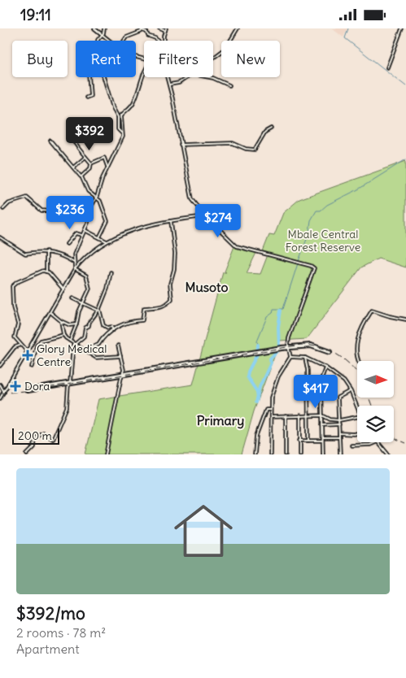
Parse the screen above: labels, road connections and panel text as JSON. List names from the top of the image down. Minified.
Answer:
{"districts":["Musoto","Primary"],"parks":["Mbale Central Forest Reserve"],"places":{"health":["Glory Medical Centre","Dora"]},"scale_bar":"200 m","north":"right","page":{"status":"19:11","chip":["Buy","Rent","Filters","New"],"price":["$392","$236","$274","$417"],"scale":"200 m","list":[{"name":"$392/mo","note":"2 rooms · 78 m² · Apartment"}]}}
